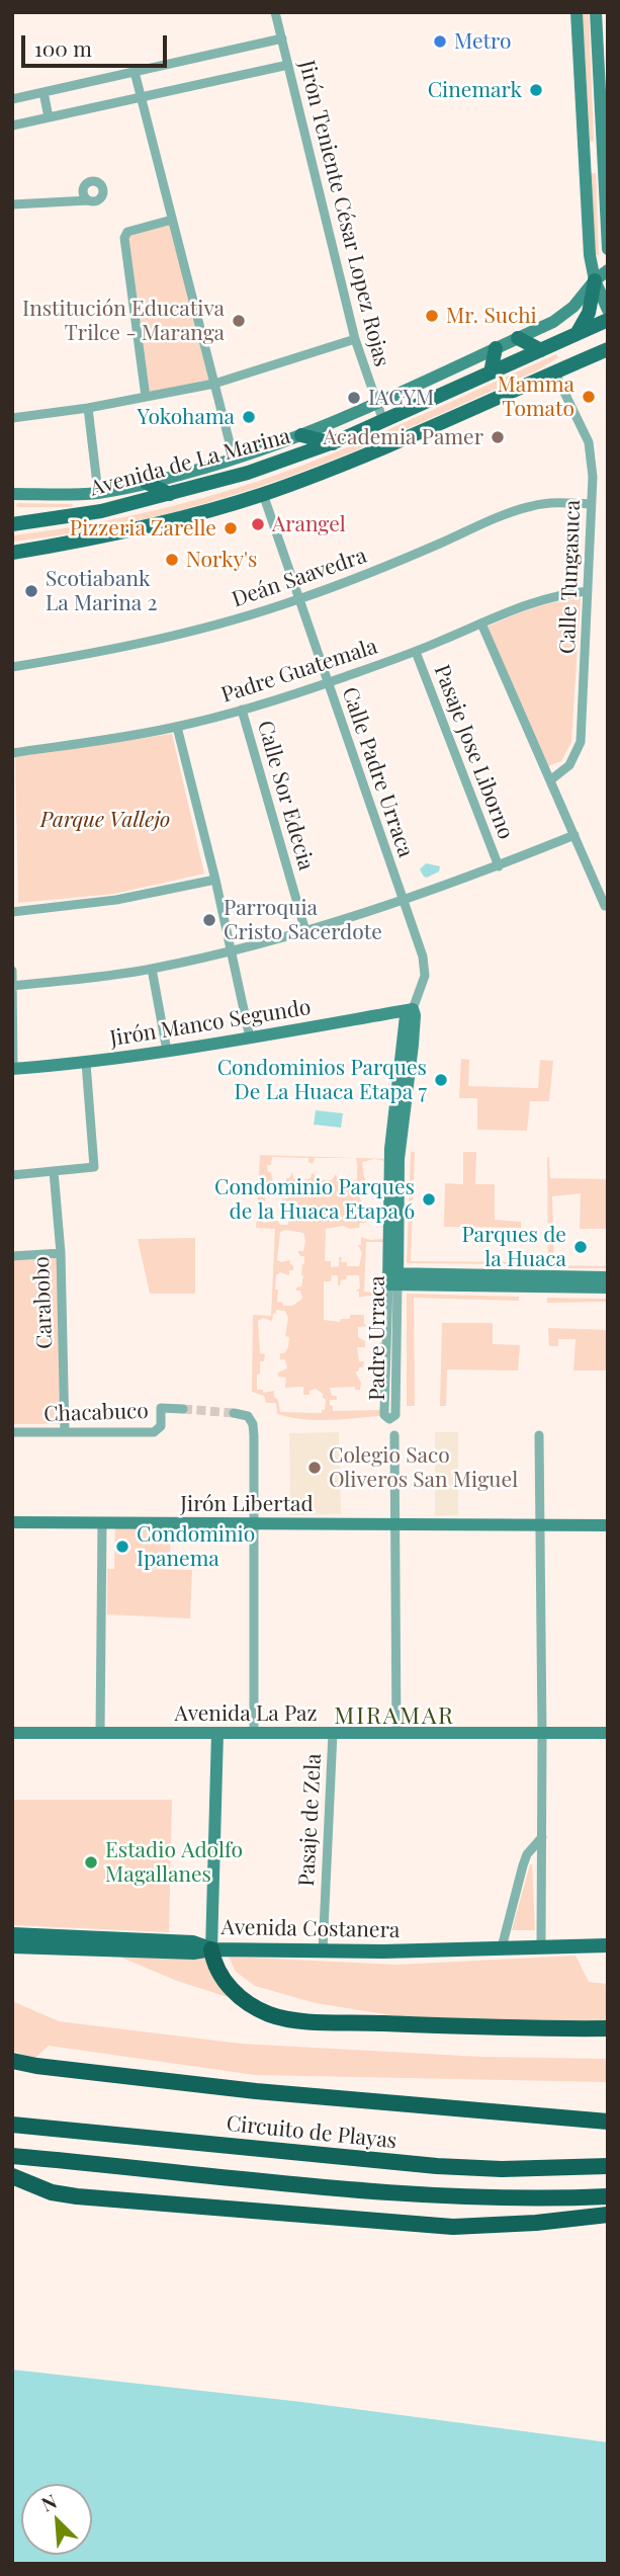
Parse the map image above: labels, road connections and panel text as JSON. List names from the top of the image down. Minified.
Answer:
{"streets":{"highway":["Circuito de Playas"],"main road":["Avenida de La Marina","Avenida Costanera"],"street":["Jirón Teniente César Lopez Rojas","Calle Tungasuca","Deán Saavedra","Padre Guatemala","Pasaje Jose Liborno","Calle Padre Urraca","Calle Sor Edecia","Jirón Manco Segundo","Carabobo","Padre Urraca","Chacabuco","Jirón Libertad","Avenida La Paz","Pasaje de Zela"]},"crossings":[["Jirón Teniente César Lopez Rojas","Avenida de La Marina"],["Calle Tungasuca","Deán Saavedra"],["Calle Tungasuca","Padre Guatemala"],["Deán Saavedra","Calle Padre Urraca"],["Padre Guatemala","Pasaje Jose Liborno"],["Padre Guatemala","Calle Padre Urraca"],["Padre Guatemala","Calle Sor Edecia"],["Calle Padre Urraca","Padre Urraca"],["Jirón Manco Segundo","Padre Urraca"],["Carabobo","Chacabuco"],["Avenida La Paz","Pasaje de Zela"],["Pasaje de Zela","Avenida Costanera"]],"districts":["MIRAMAR"],"parks":["Parque Vallejo"],"places":["Metro","Cinemark","Mr. Suchi","Institución Educativa Trilce - Maranga","Mamma Tomato","IACYM","Yokohama","Academia Pamer","Arangel","Pizzeria Zarelle","Norky's","Scotiabank La Marina 2","Parroquia Cristo Sacerdote","Condominios Parques De La Huaca Etapa 7","Condominio Parques de la Huaca Etapa 6","Parques de la Huaca","Colegio Saco Oliveros San Miguel","Condominio Ipanema","Estadio Adolfo Magallanes"],"scale_bar":"100 m","north":"top left"}
